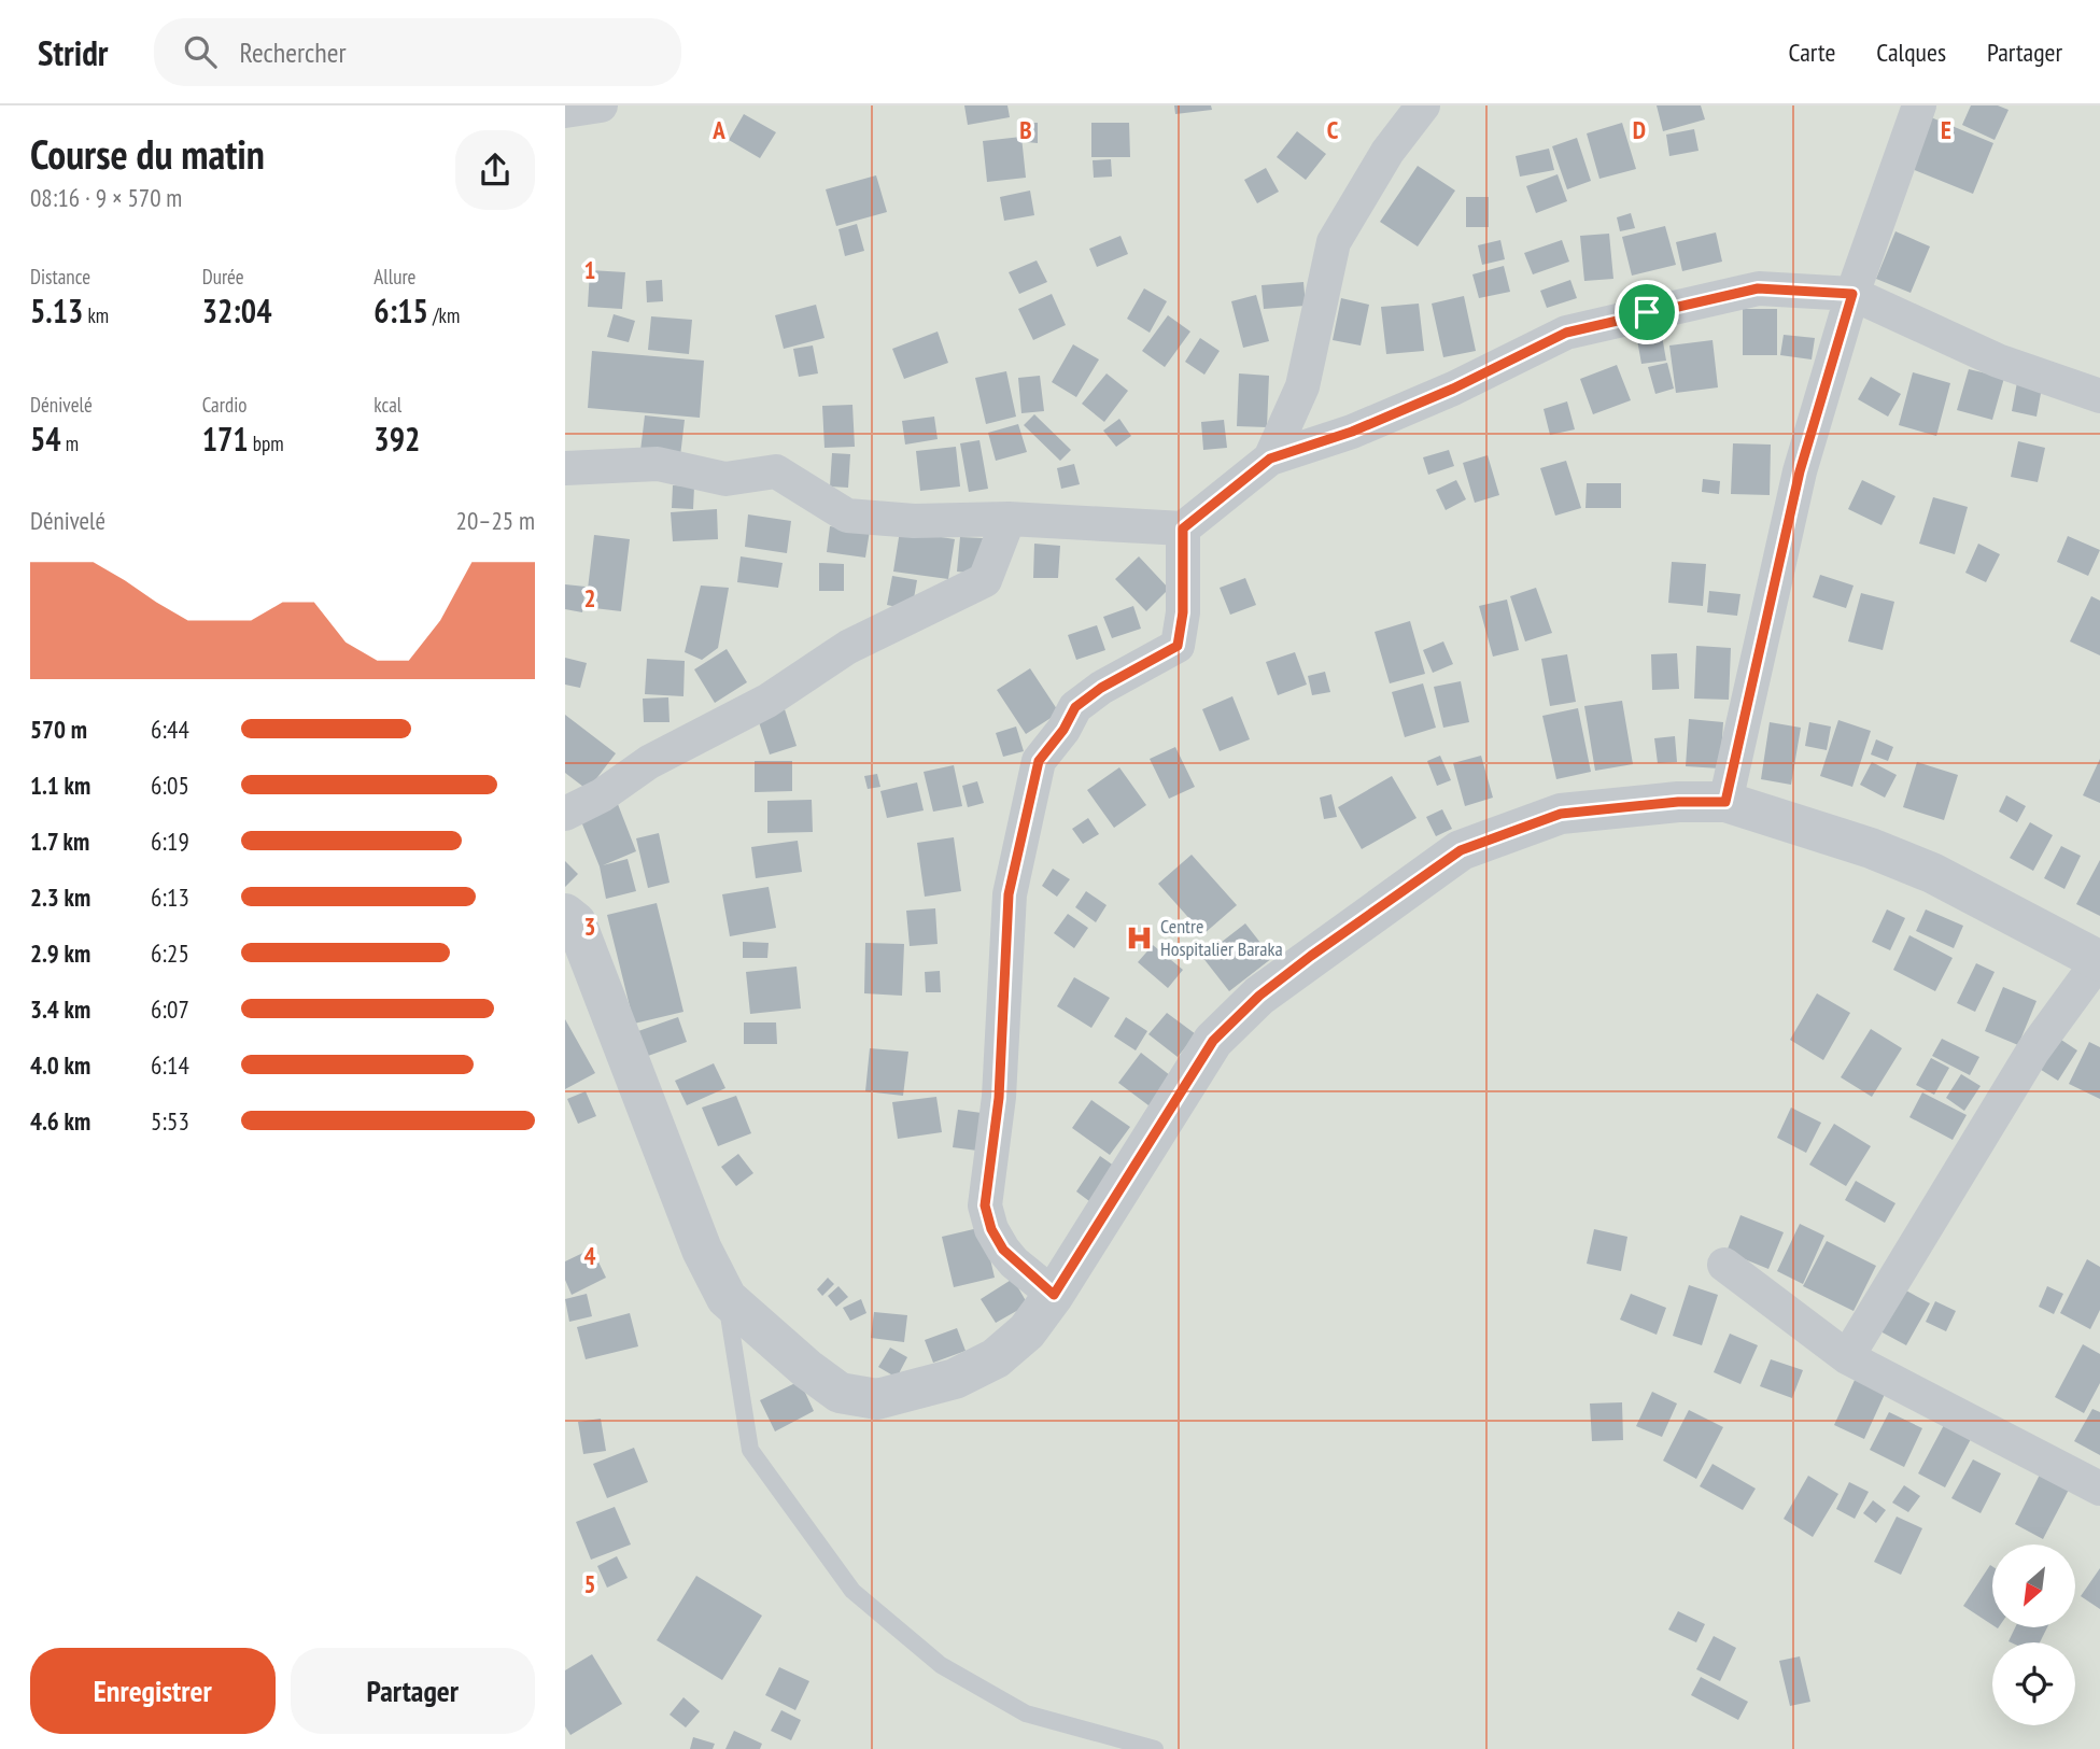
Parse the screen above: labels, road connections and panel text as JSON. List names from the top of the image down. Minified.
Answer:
{"places":{"hospital":["Centre Hospitalier Baraka"]},"north":"bottom left","page":{"header":"Stridr","search":"Rechercher","nav":["Carte","Calques","Partager"],"heading":["Course du matin","08:16 · 9 × 570 m"],"stats":[["Distance","5.13 km"],["Durée","32:04"],["Allure","6:15 /km"],["Dénivelé","54 m"],["Cardio","171 bpm"],["kcal","392"]],"chart":["Dénivelé","20–25 m"],"list":[{"name":"570 m","note":"6:44"},{"name":"1.1 km","note":"6:05"},{"name":"1.7 km","note":"6:19"},{"name":"2.3 km","note":"6:13"},{"name":"2.9 km","note":"6:25"},{"name":"3.4 km","note":"6:07"},{"name":"4.0 km","note":"6:14"},{"name":"4.6 km","note":"5:53"}],"buttons":["Enregistrer","Partager"]},"grid":{"columns":["A","B","C","D","E"],"rows":["1","2","3","4","5"]}}
